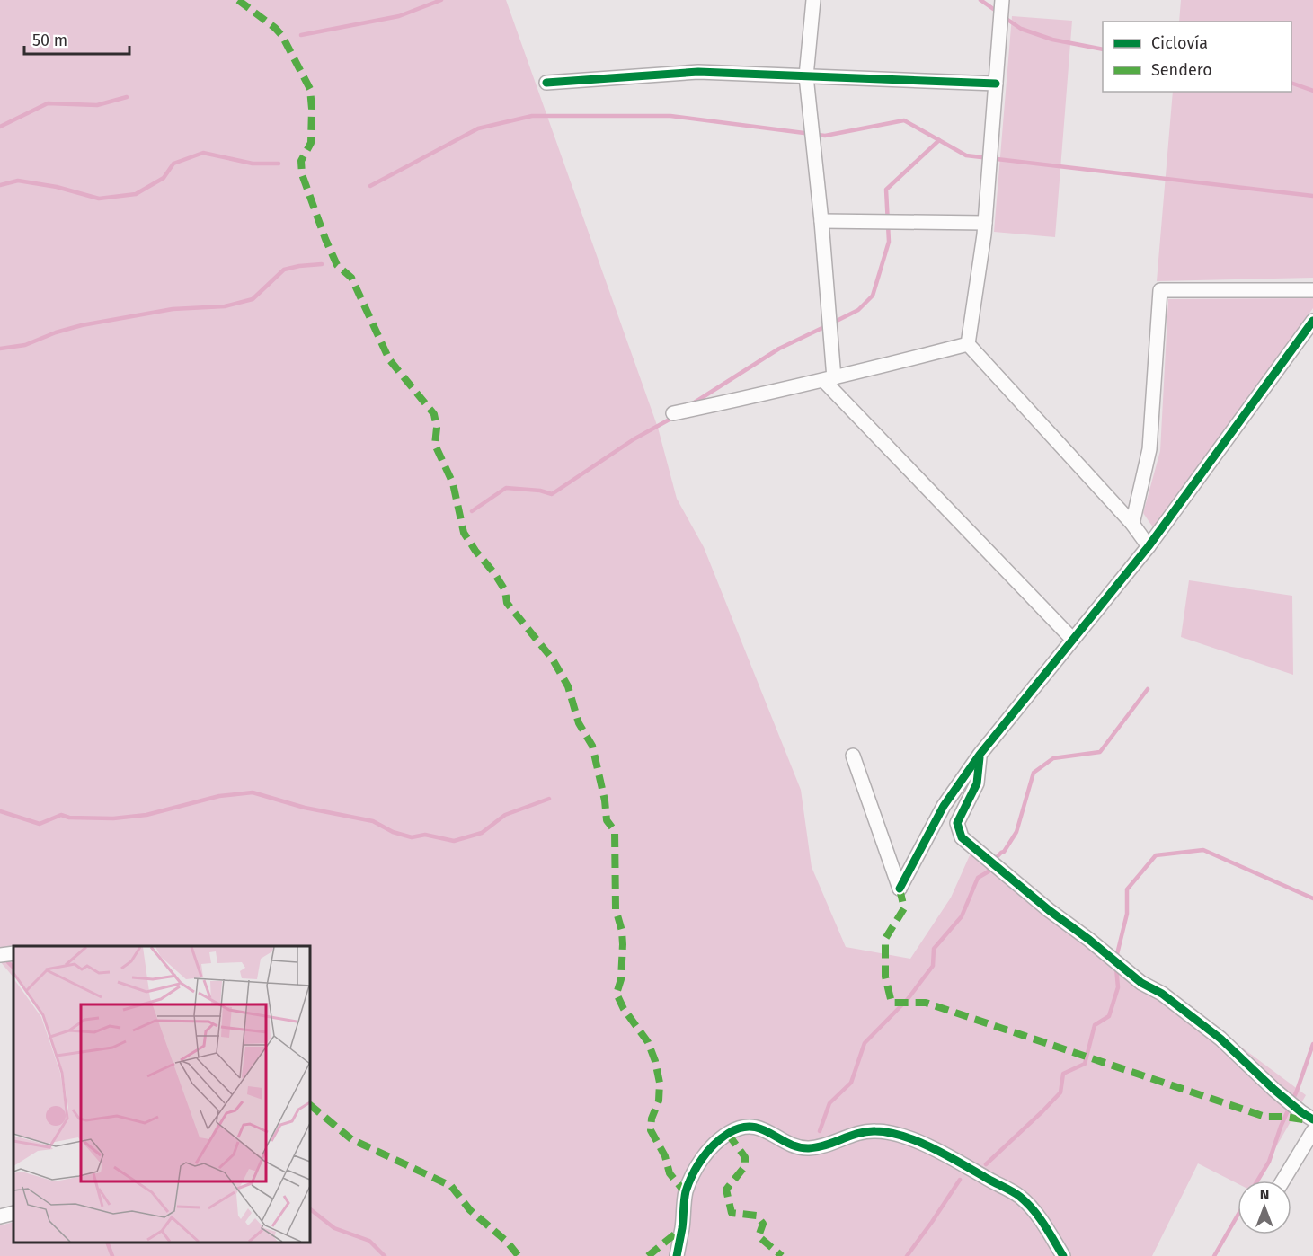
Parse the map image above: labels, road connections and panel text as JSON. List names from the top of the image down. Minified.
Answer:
{"legend":["Ciclovía","Sendero"],"scale_bar":"50 m","north":"top"}
